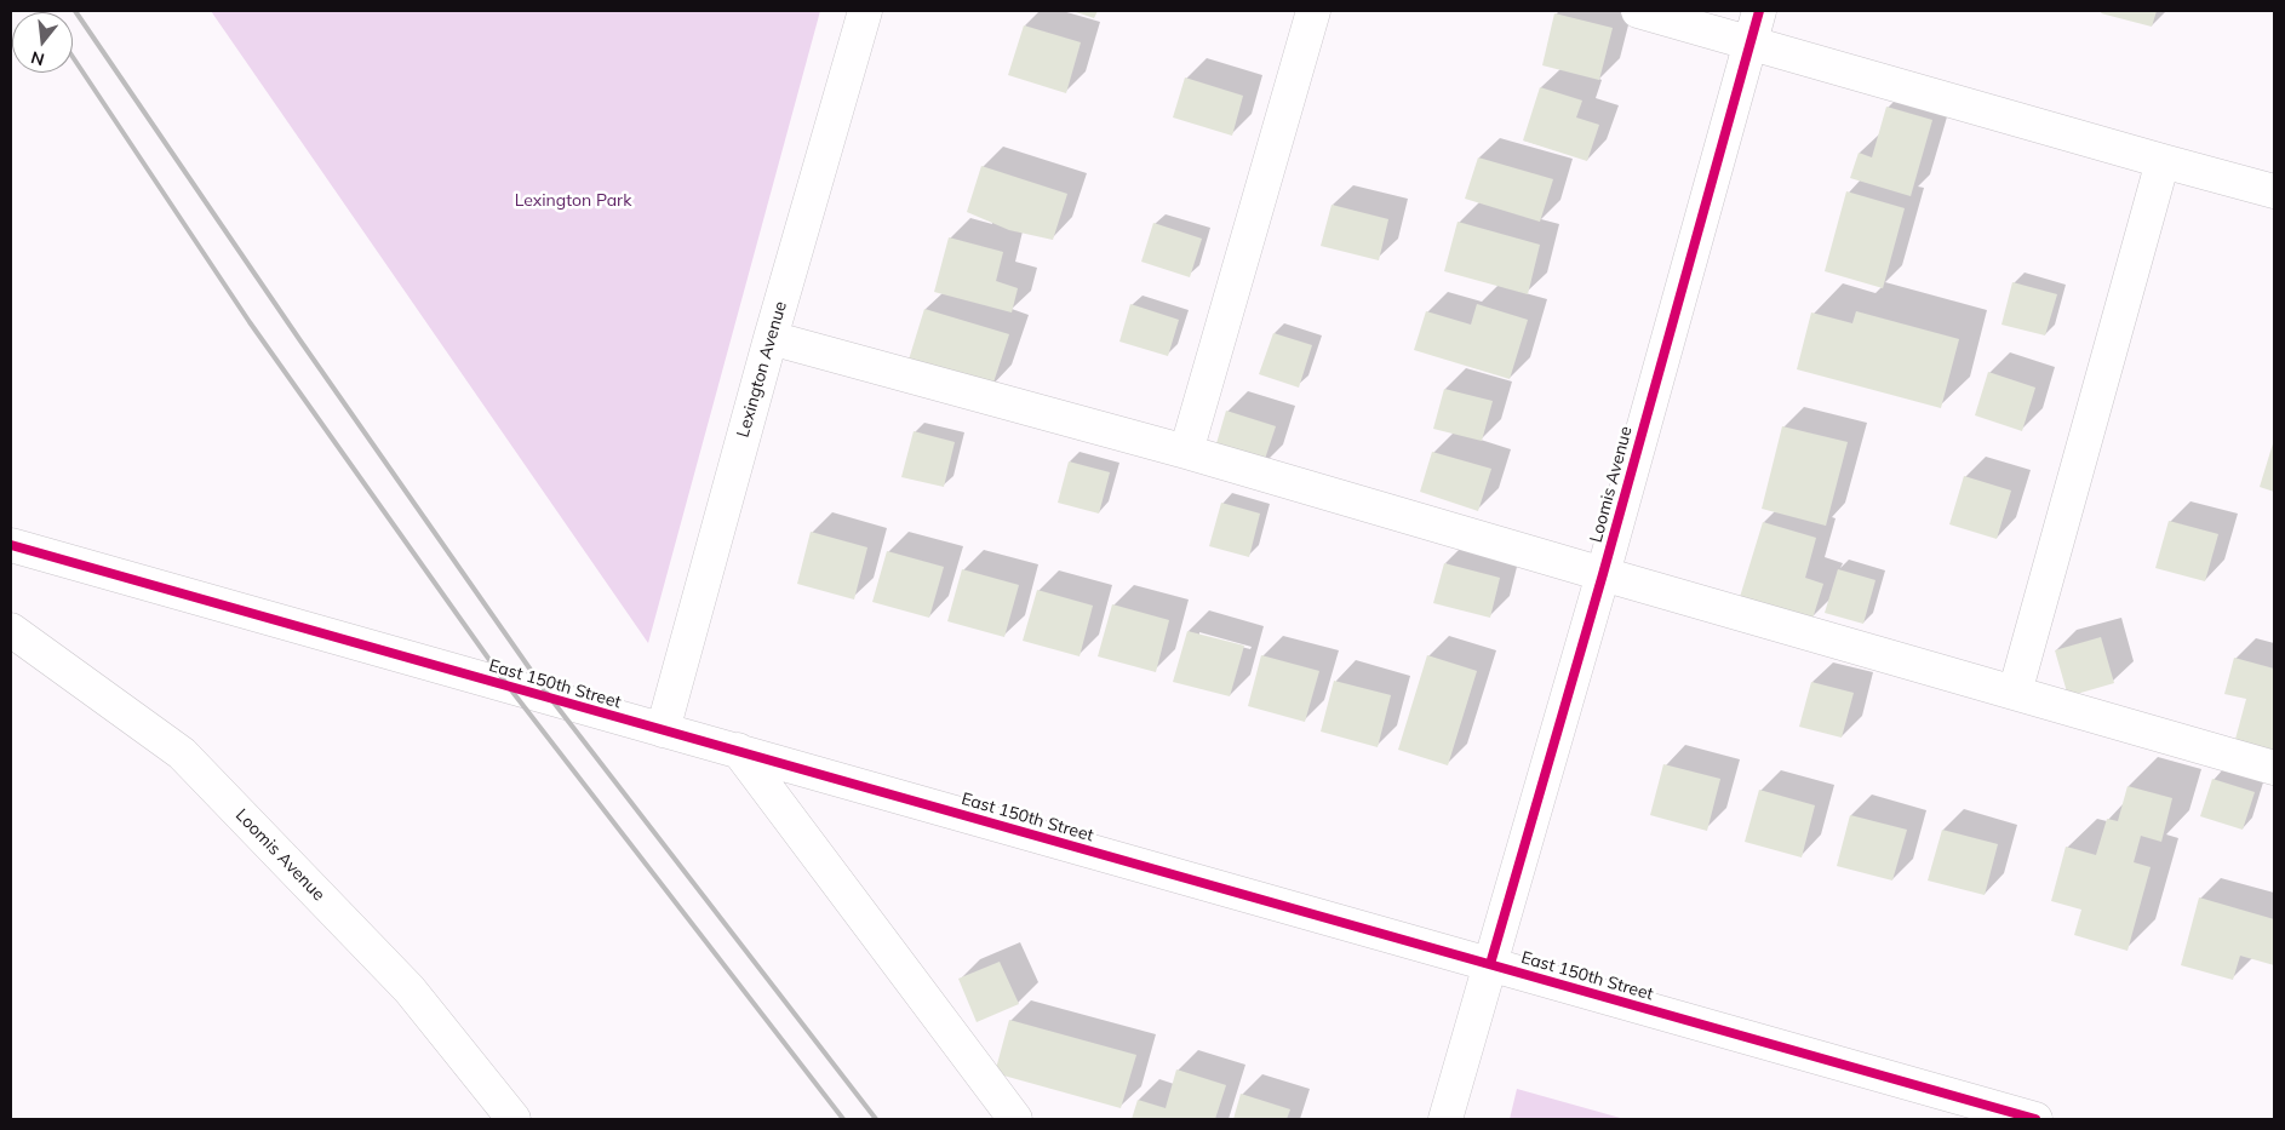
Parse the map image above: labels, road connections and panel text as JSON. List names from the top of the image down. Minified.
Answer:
{"streets":{"street":["Lexington Avenue","Loomis Avenue","East 150th Street"]},"crossings":[["Lexington Avenue","East 150th Street"],["Loomis Avenue","East 150th Street"]],"parks":["Lexington Park"],"north":"bottom"}
